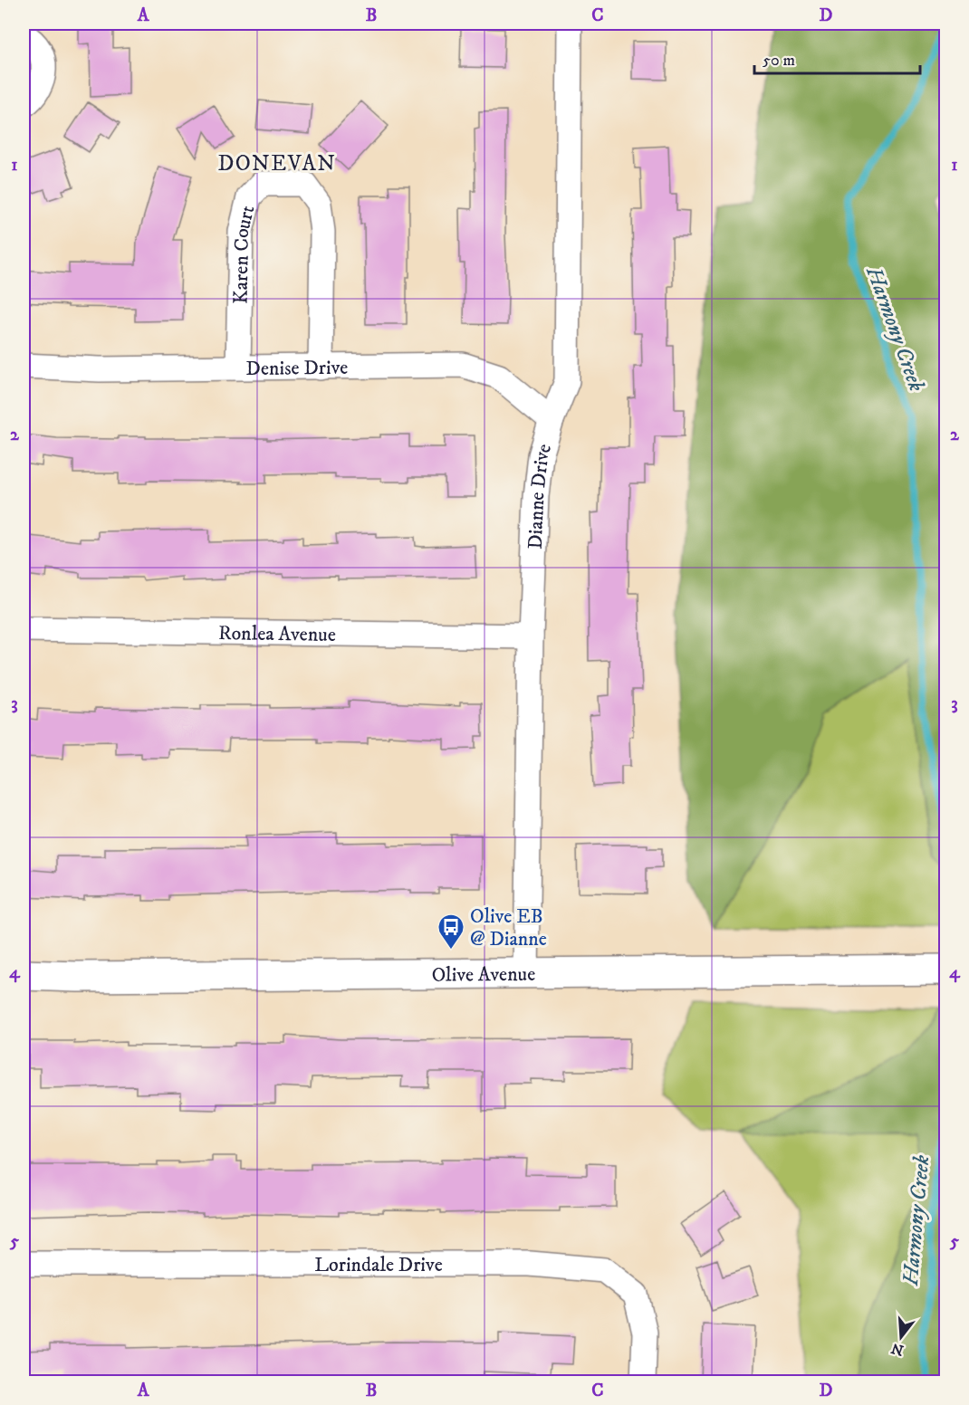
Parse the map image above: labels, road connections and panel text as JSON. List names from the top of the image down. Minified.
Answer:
{"streets":{"main road":["Olive Avenue"],"street":["Karen Court","Denise Drive","Dianne Drive","Ronlea Avenue","Lorindale Drive"]},"crossings":[["Karen Court","Denise Drive"],["Denise Drive","Dianne Drive"],["Dianne Drive","Ronlea Avenue"],["Dianne Drive","Olive Avenue"]],"districts":["DONEVAN"],"water":["Harmony Creek"],"places":{"bus stop":["Olive EB @ Dianne"]},"scale_bar":"50 m","north":"bottom","grid":{"columns":["A","B","C","D"],"rows":["1","2","3","4","5"]}}
